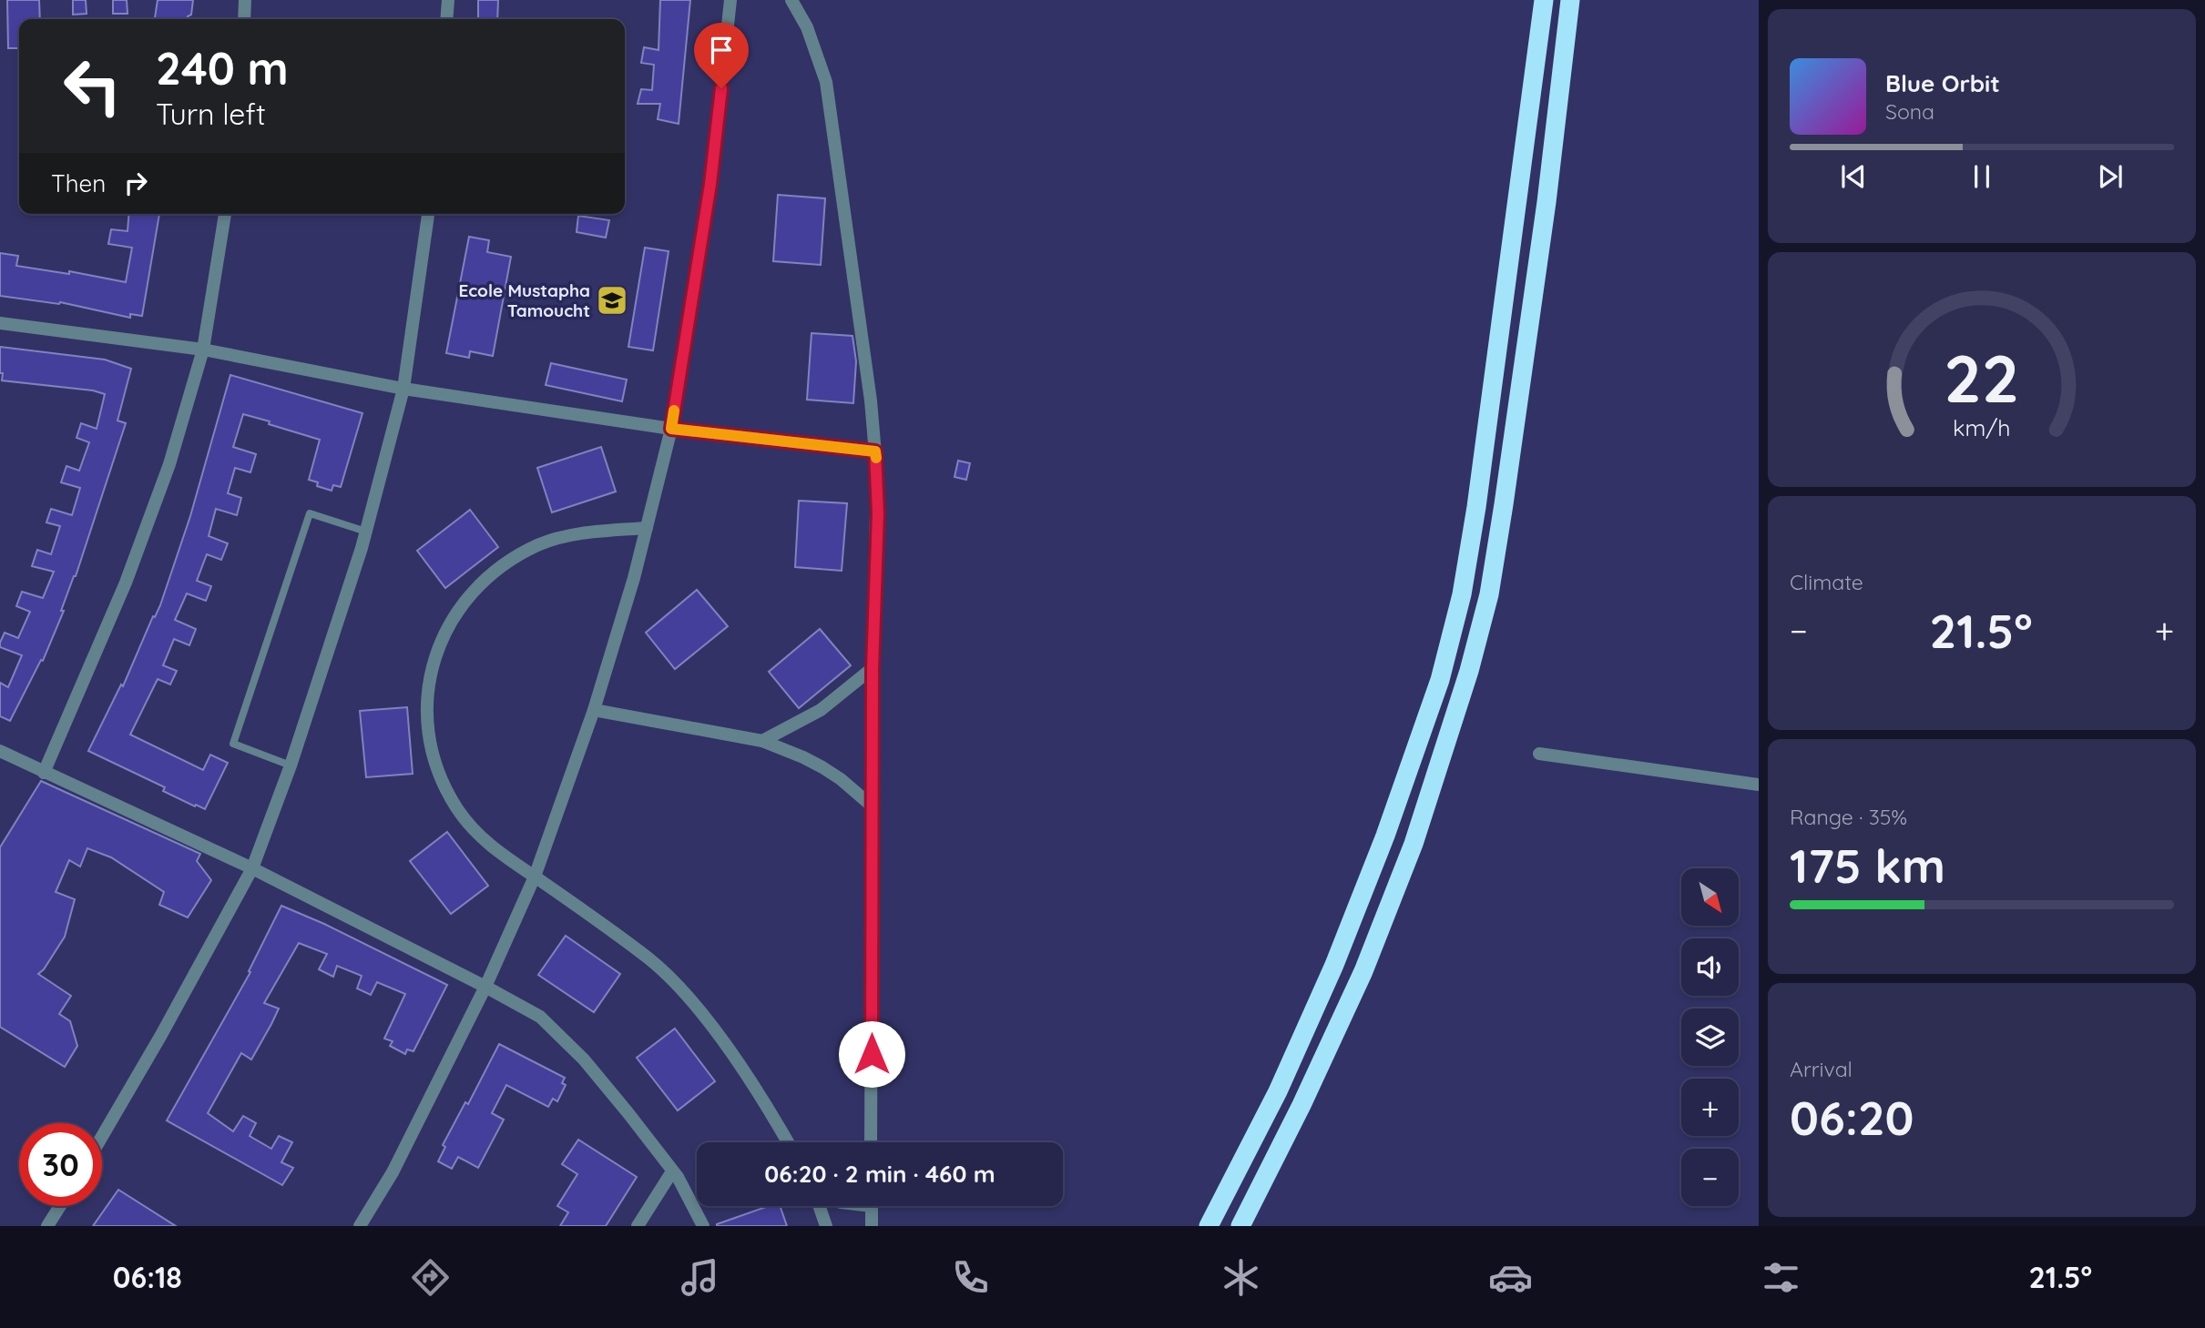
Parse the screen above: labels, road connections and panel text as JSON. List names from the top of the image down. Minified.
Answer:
{"places":{"school or university":["Ecole Mustapha Tamoucht"]},"north":"bottom right","page":{"turn":["240 m","Turn left"],"song":["Blue Orbit","Sona"],"then":"Then","tile":["Climate",["Range · 35%","175 km"],["Arrival","06:20"]],"heat":["−","21.5°","+"],"map_buttons":["+","−"],"limit":"30","trip":"06:20 · 2 min · 460 m","tabs":["06:18","21.5°"],"gauge":["22","km/h"]}}
